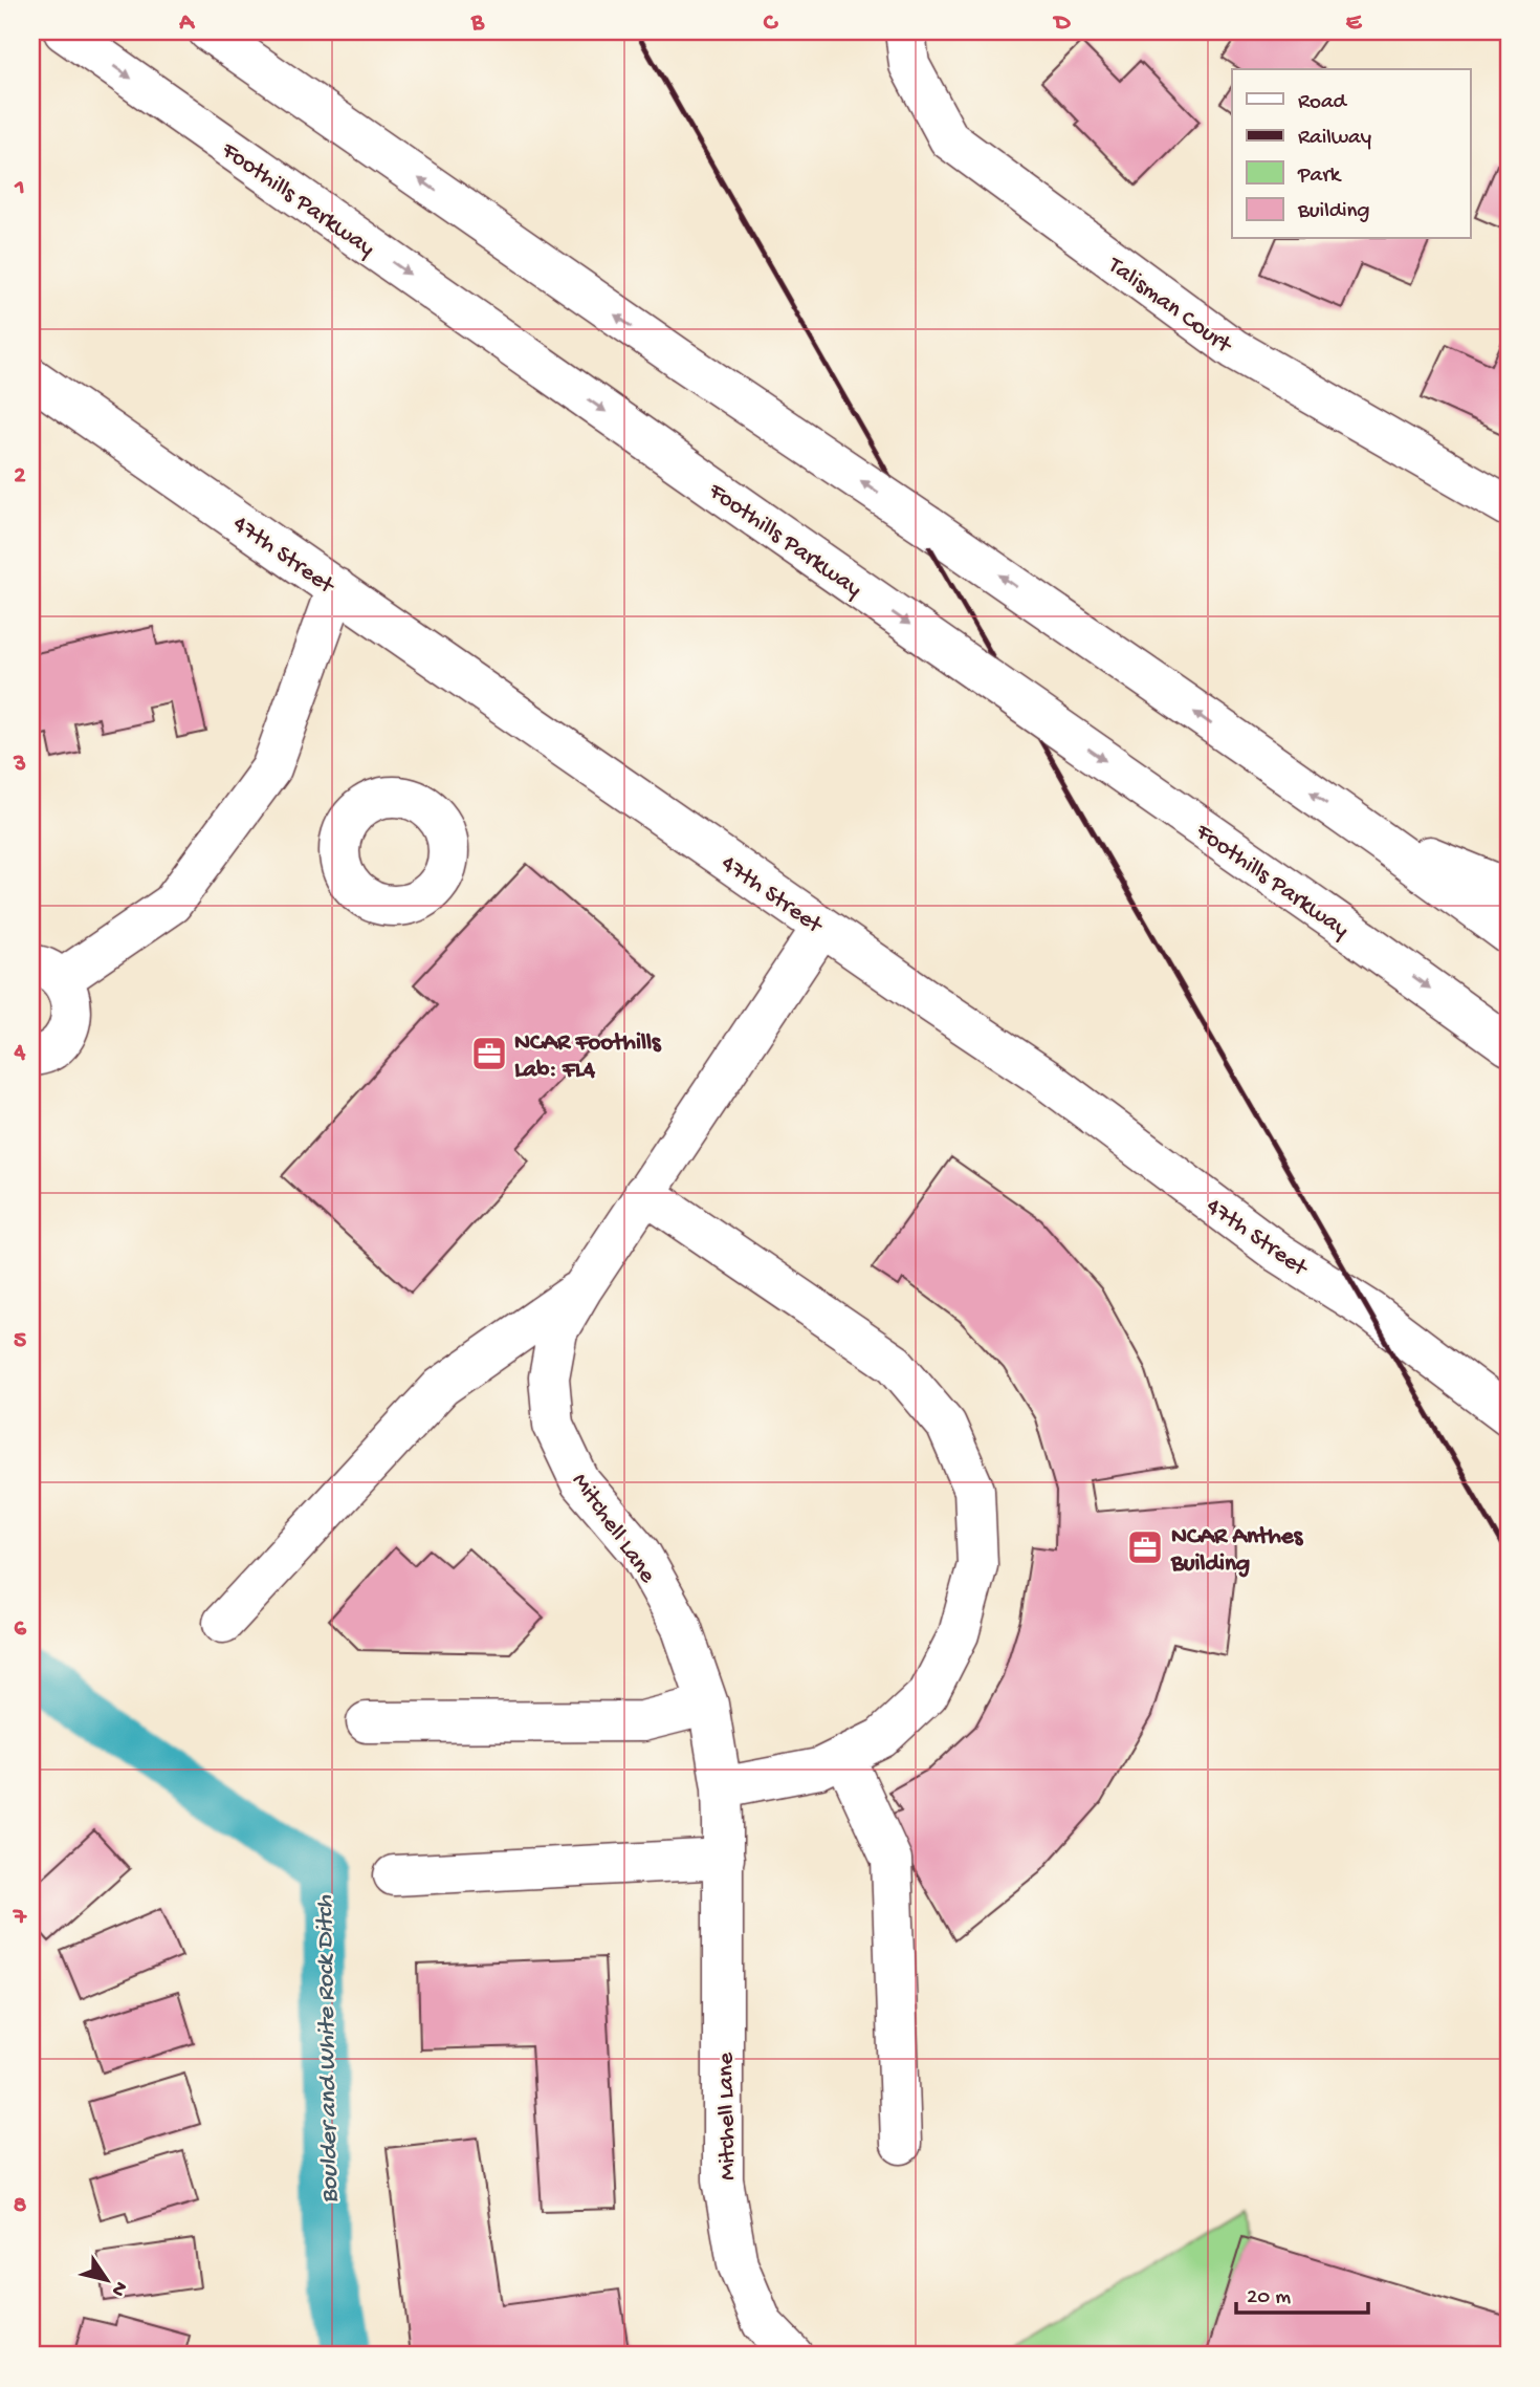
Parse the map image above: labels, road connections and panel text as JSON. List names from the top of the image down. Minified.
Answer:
{"streets":{"main road":["Foothills Parkway","Talisman Court","47th Street","Mitchell Lane"]},"crossings":[["47th Street","Mitchell Lane"]],"water":["Boulder and White Rock Ditch"],"places":{"office":["NCAR Foothills Lab: FL4","NCAR Anthes Building"]},"legend":["Road","Railway","Park","Building"],"scale_bar":"20 m","north":"bottom right","grid":{"columns":["A","B","C","D","E"],"rows":["1","2","3","4","5","6","7","8"]}}
